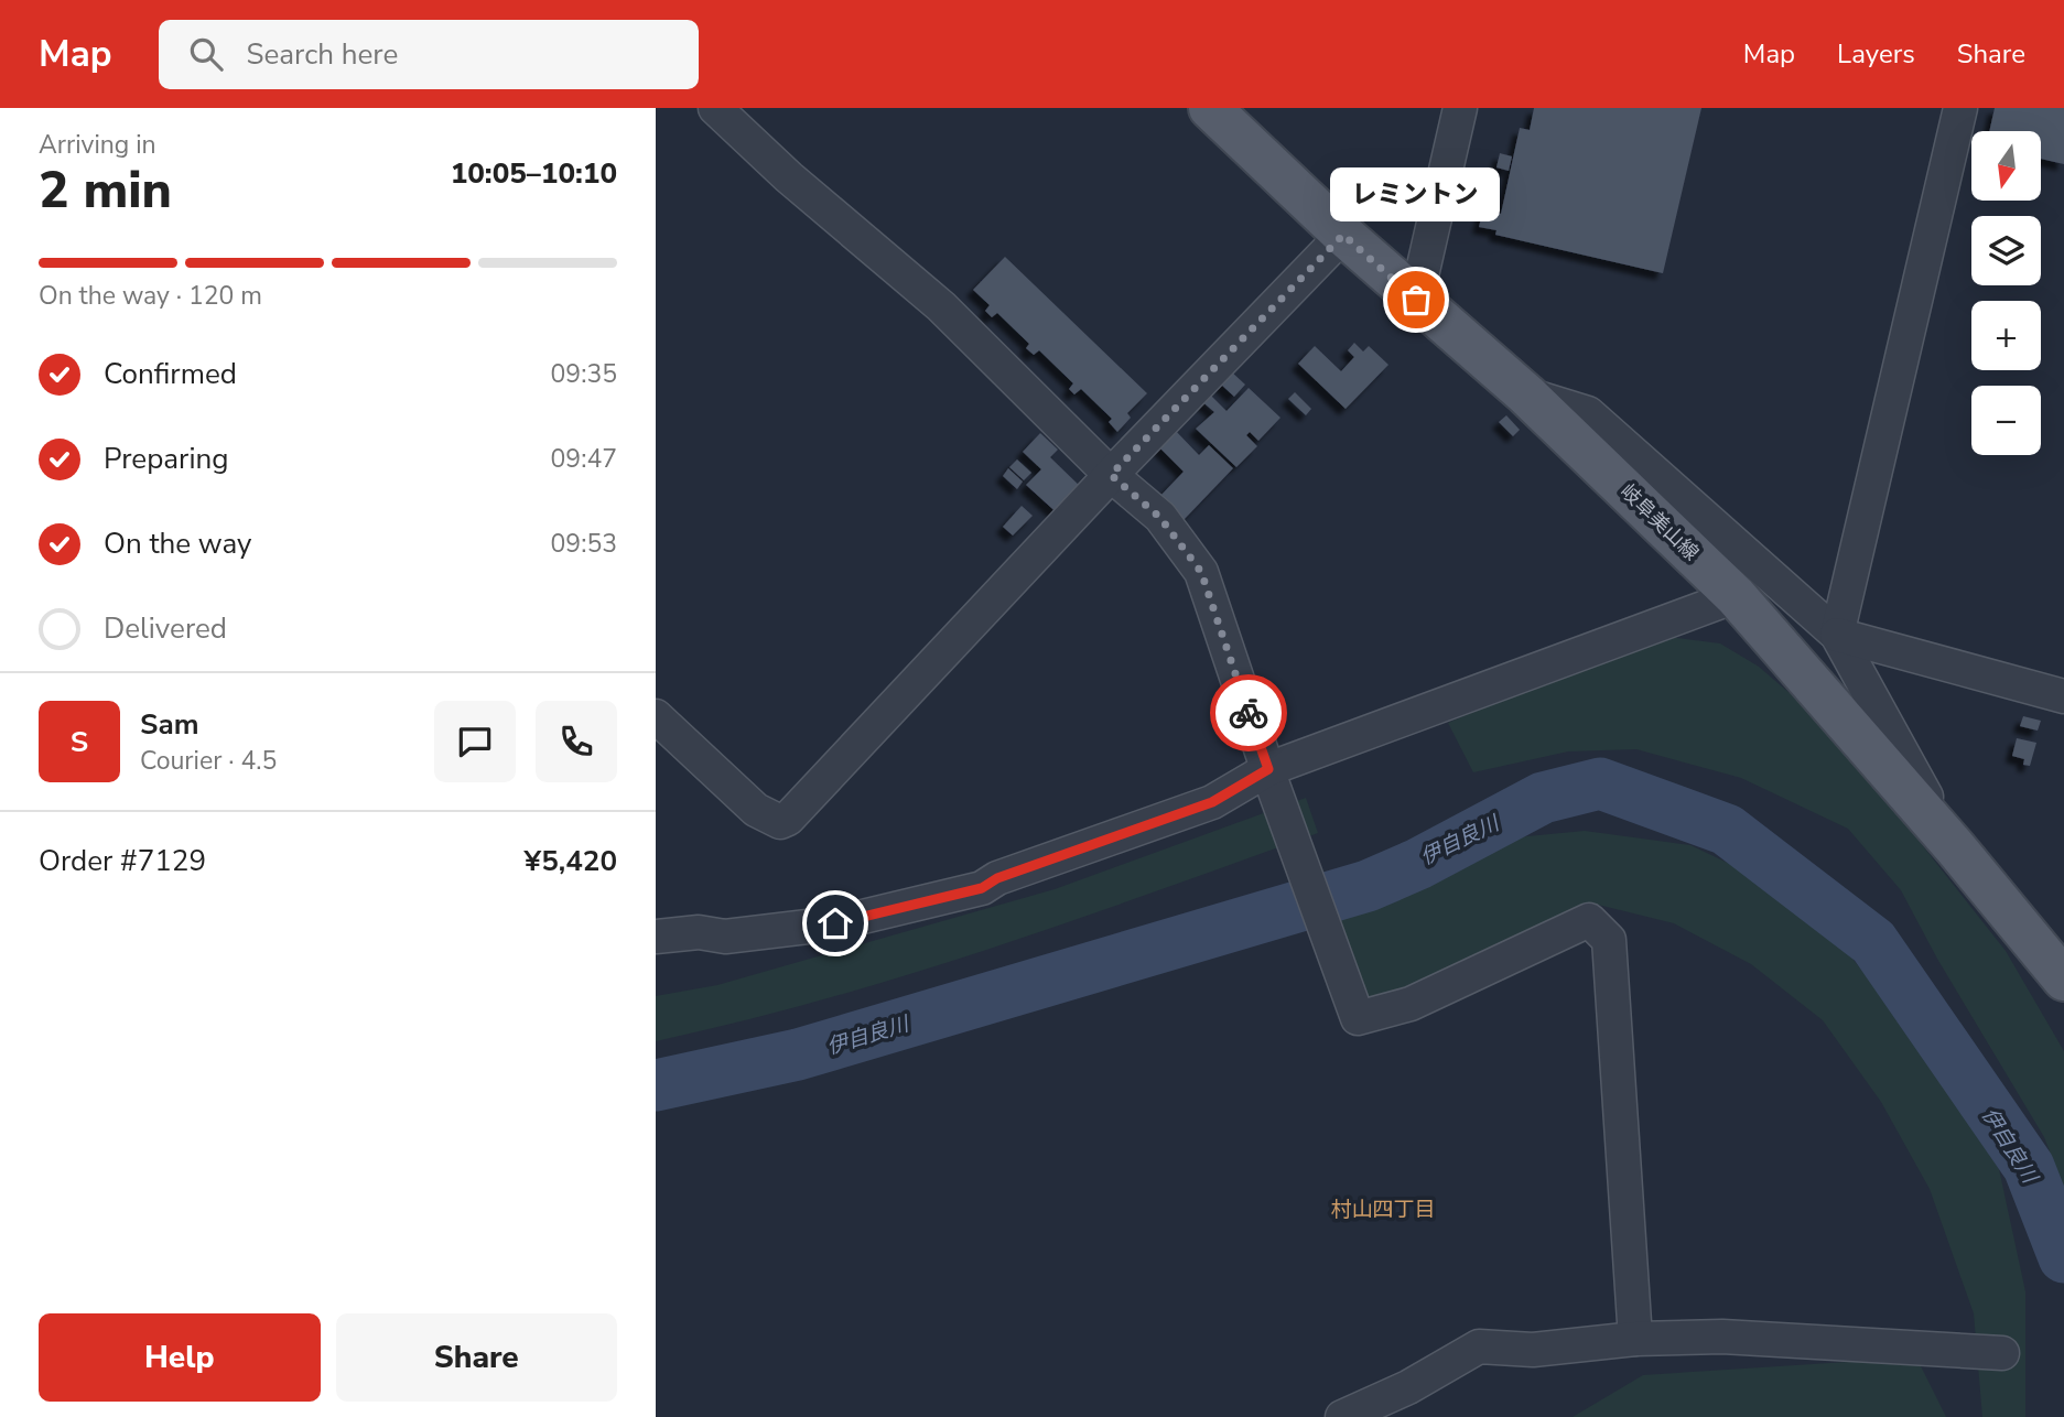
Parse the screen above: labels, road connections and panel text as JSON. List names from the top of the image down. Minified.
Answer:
{"streets":{"main road":["岐阜美山線"]},"districts":["村山四丁目"],"water":["伊自良川"],"places":["レミントン"],"north":"bottom","page":{"header":"Map","search":"Search here","nav":["Map","Layers","Share"],"heading":["2 min","Arriving in","10:05–10:10"],"panel":["Sam","Courier · 4.5","Order #7129","¥5,420"],"map_buttons":["+","−"],"bubble":"レミントン","bar":"On the way · 120 m","list":[["Confirmed","09:35"],["Preparing","09:47"],["On the way","09:53"],"Delivered"],"round":"S","buttons":["Help","Share"]}}
